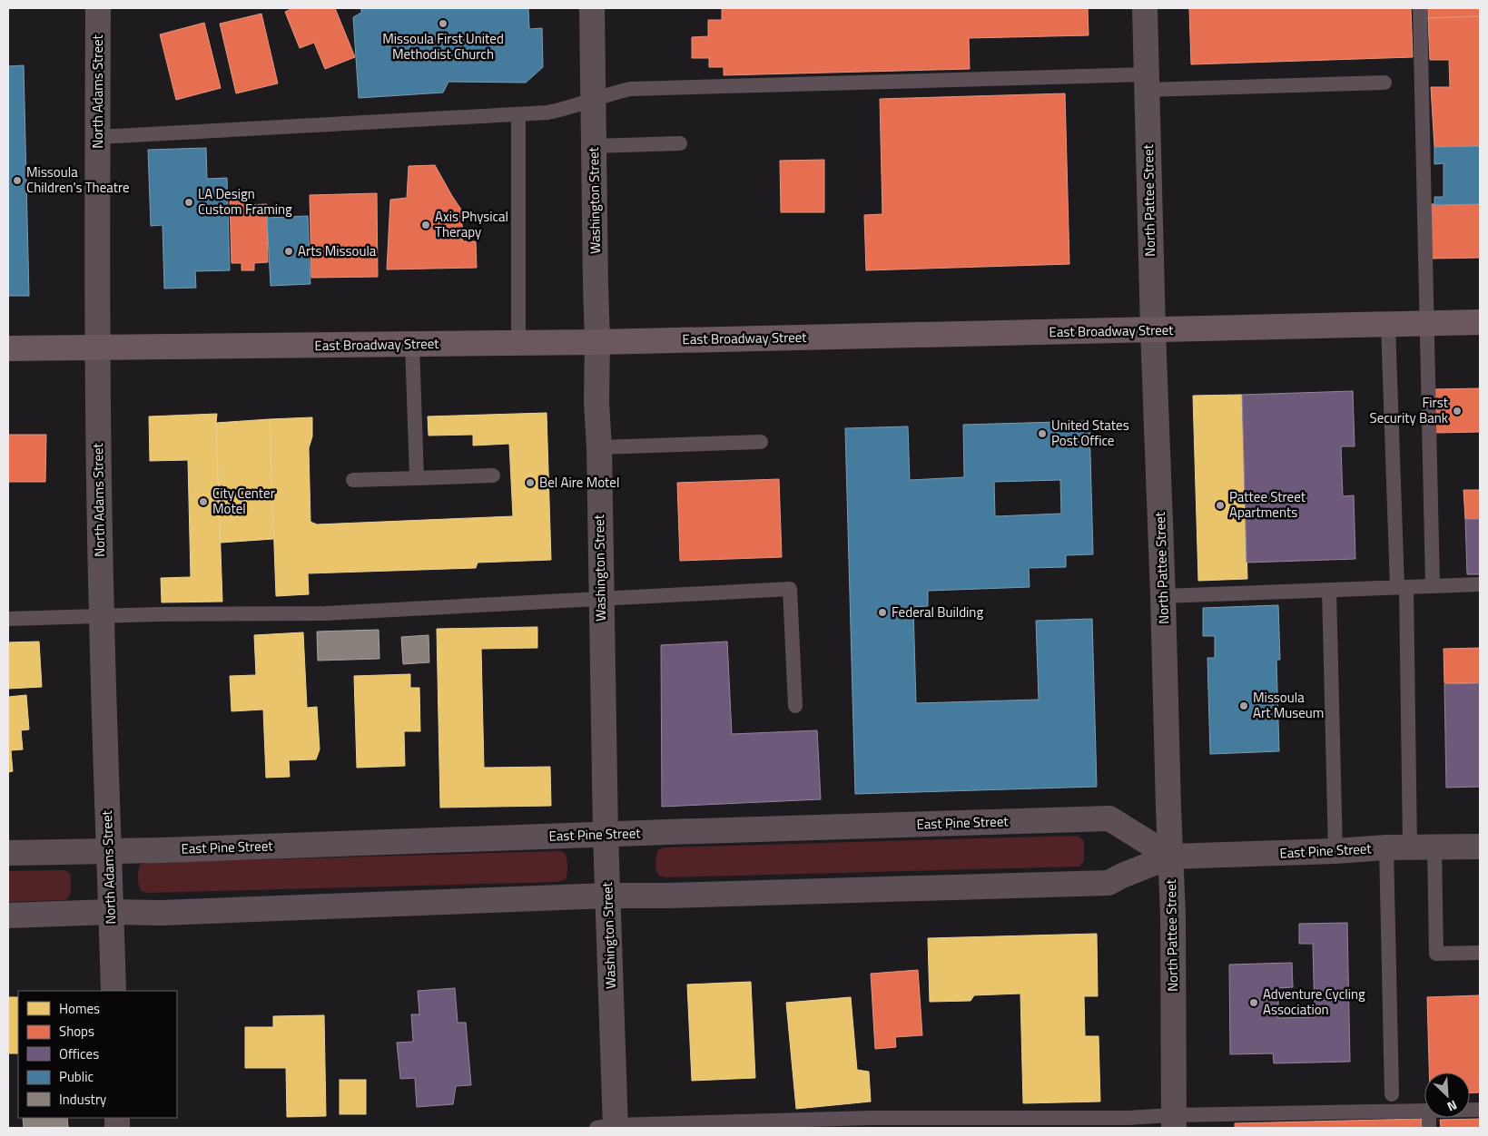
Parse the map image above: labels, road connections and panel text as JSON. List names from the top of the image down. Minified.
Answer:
{"streets":{"main road":["East Broadway Street"],"street":["North Adams Street","Washington Street","North Pattee Street","East Pine Street"]},"crossings":[["North Adams Street","East Broadway Street"],["North Adams Street","East Pine Street"],["Washington Street","East Broadway Street"],["Washington Street","East Pine Street"],["North Pattee Street","East Broadway Street"],["North Pattee Street","East Pine Street"]],"places":["Missoula First United Methodist Church","Missoula Children's Theatre","LA Design Custom Framing","Axis Physical Therapy","Arts Missoula","First Security Bank","United States Post Office","Bel Aire Motel","City Center Motel","Pattee Street Apartments","Federal Building","Missoula Art Museum","Adventure Cycling Association"],"legend":["Homes","Shops","Offices","Public","Industry"],"north":"bottom right"}
